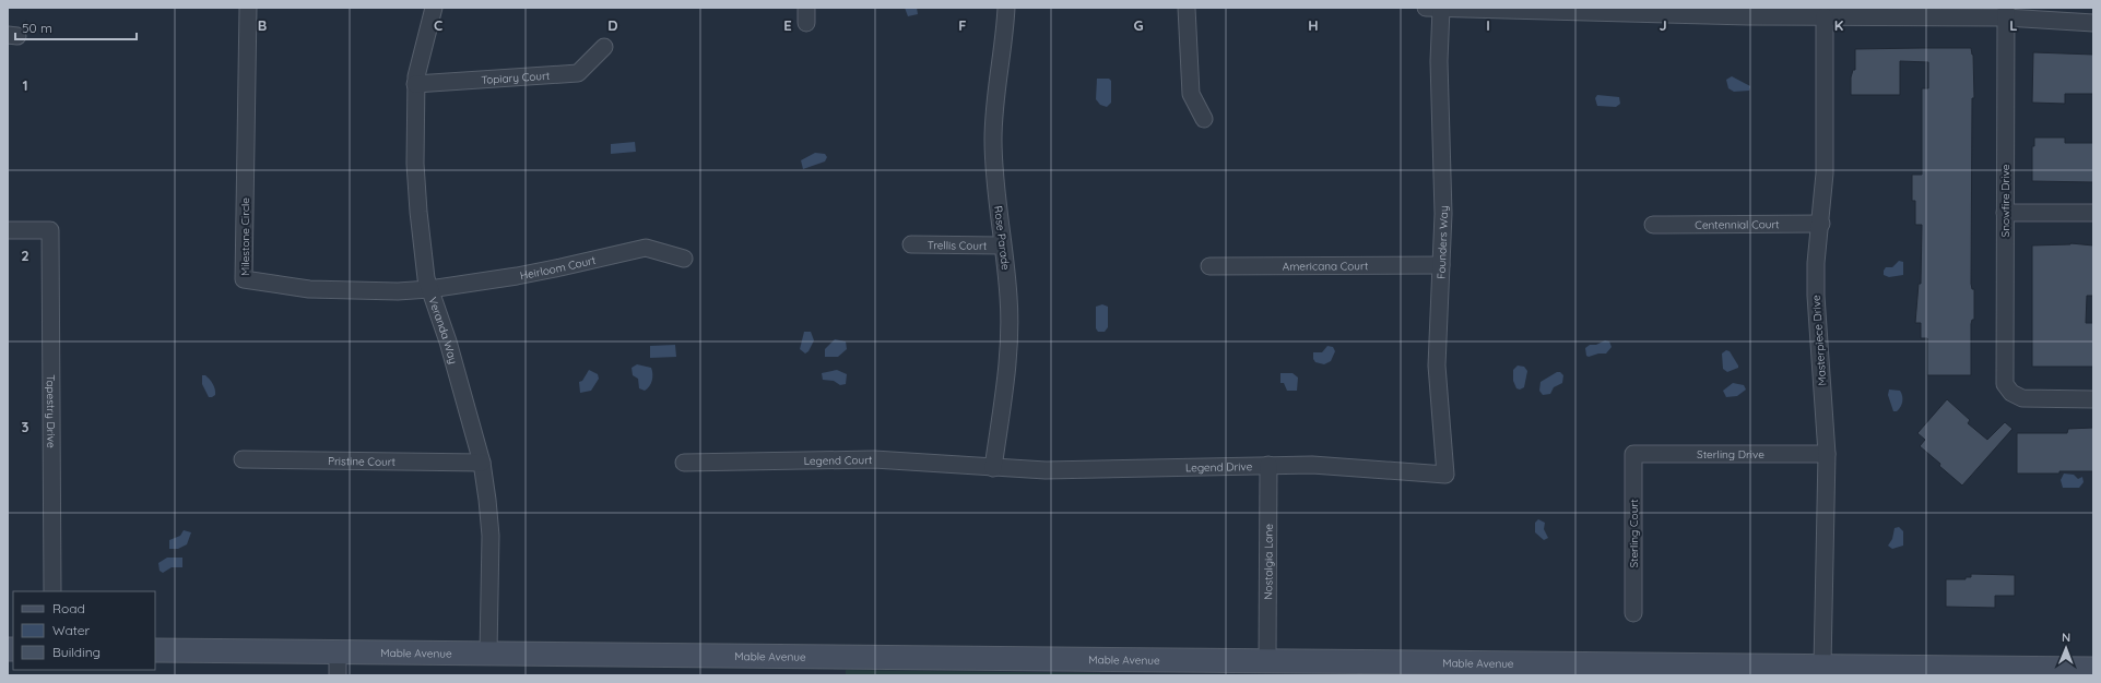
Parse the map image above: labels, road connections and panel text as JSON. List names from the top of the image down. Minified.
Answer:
{"streets":{"street":["Topiary Court","Snowfire Drive","Centennial Court","Milestone Circle","Rose Parade","Founders Way","Trellis Court","Americana Court","Heirloom Court","Veranda Way","Masterpiece Drive","Tapestry Drive","Sterling Drive","Legend Court","Pristine Court","Legend Drive","Sterling Court","Nostalgia Lane","Mable Avenue"]},"crossings":[["Topiary Court","Veranda Way"],["Centennial Court","Masterpiece Drive"],["Milestone Circle","Heirloom Court"],["Milestone Circle","Veranda Way"],["Rose Parade","Trellis Court"],["Rose Parade","Legend Court"],["Rose Parade","Legend Drive"],["Founders Way","Americana Court"],["Founders Way","Legend Drive"],["Heirloom Court","Veranda Way"],["Veranda Way","Pristine Court"],["Veranda Way","Mable Avenue"],["Masterpiece Drive","Sterling Drive"],["Masterpiece Drive","Mable Avenue"],["Sterling Drive","Sterling Court"],["Legend Court","Legend Drive"],["Legend Drive","Nostalgia Lane"],["Nostalgia Lane","Mable Avenue"]],"legend":["Road","Water","Building"],"scale_bar":"50 m","north":"top","grid":{"columns":["B","C","D","E","F","G","H","I","J","K","L"],"rows":["1","2","3"]}}
